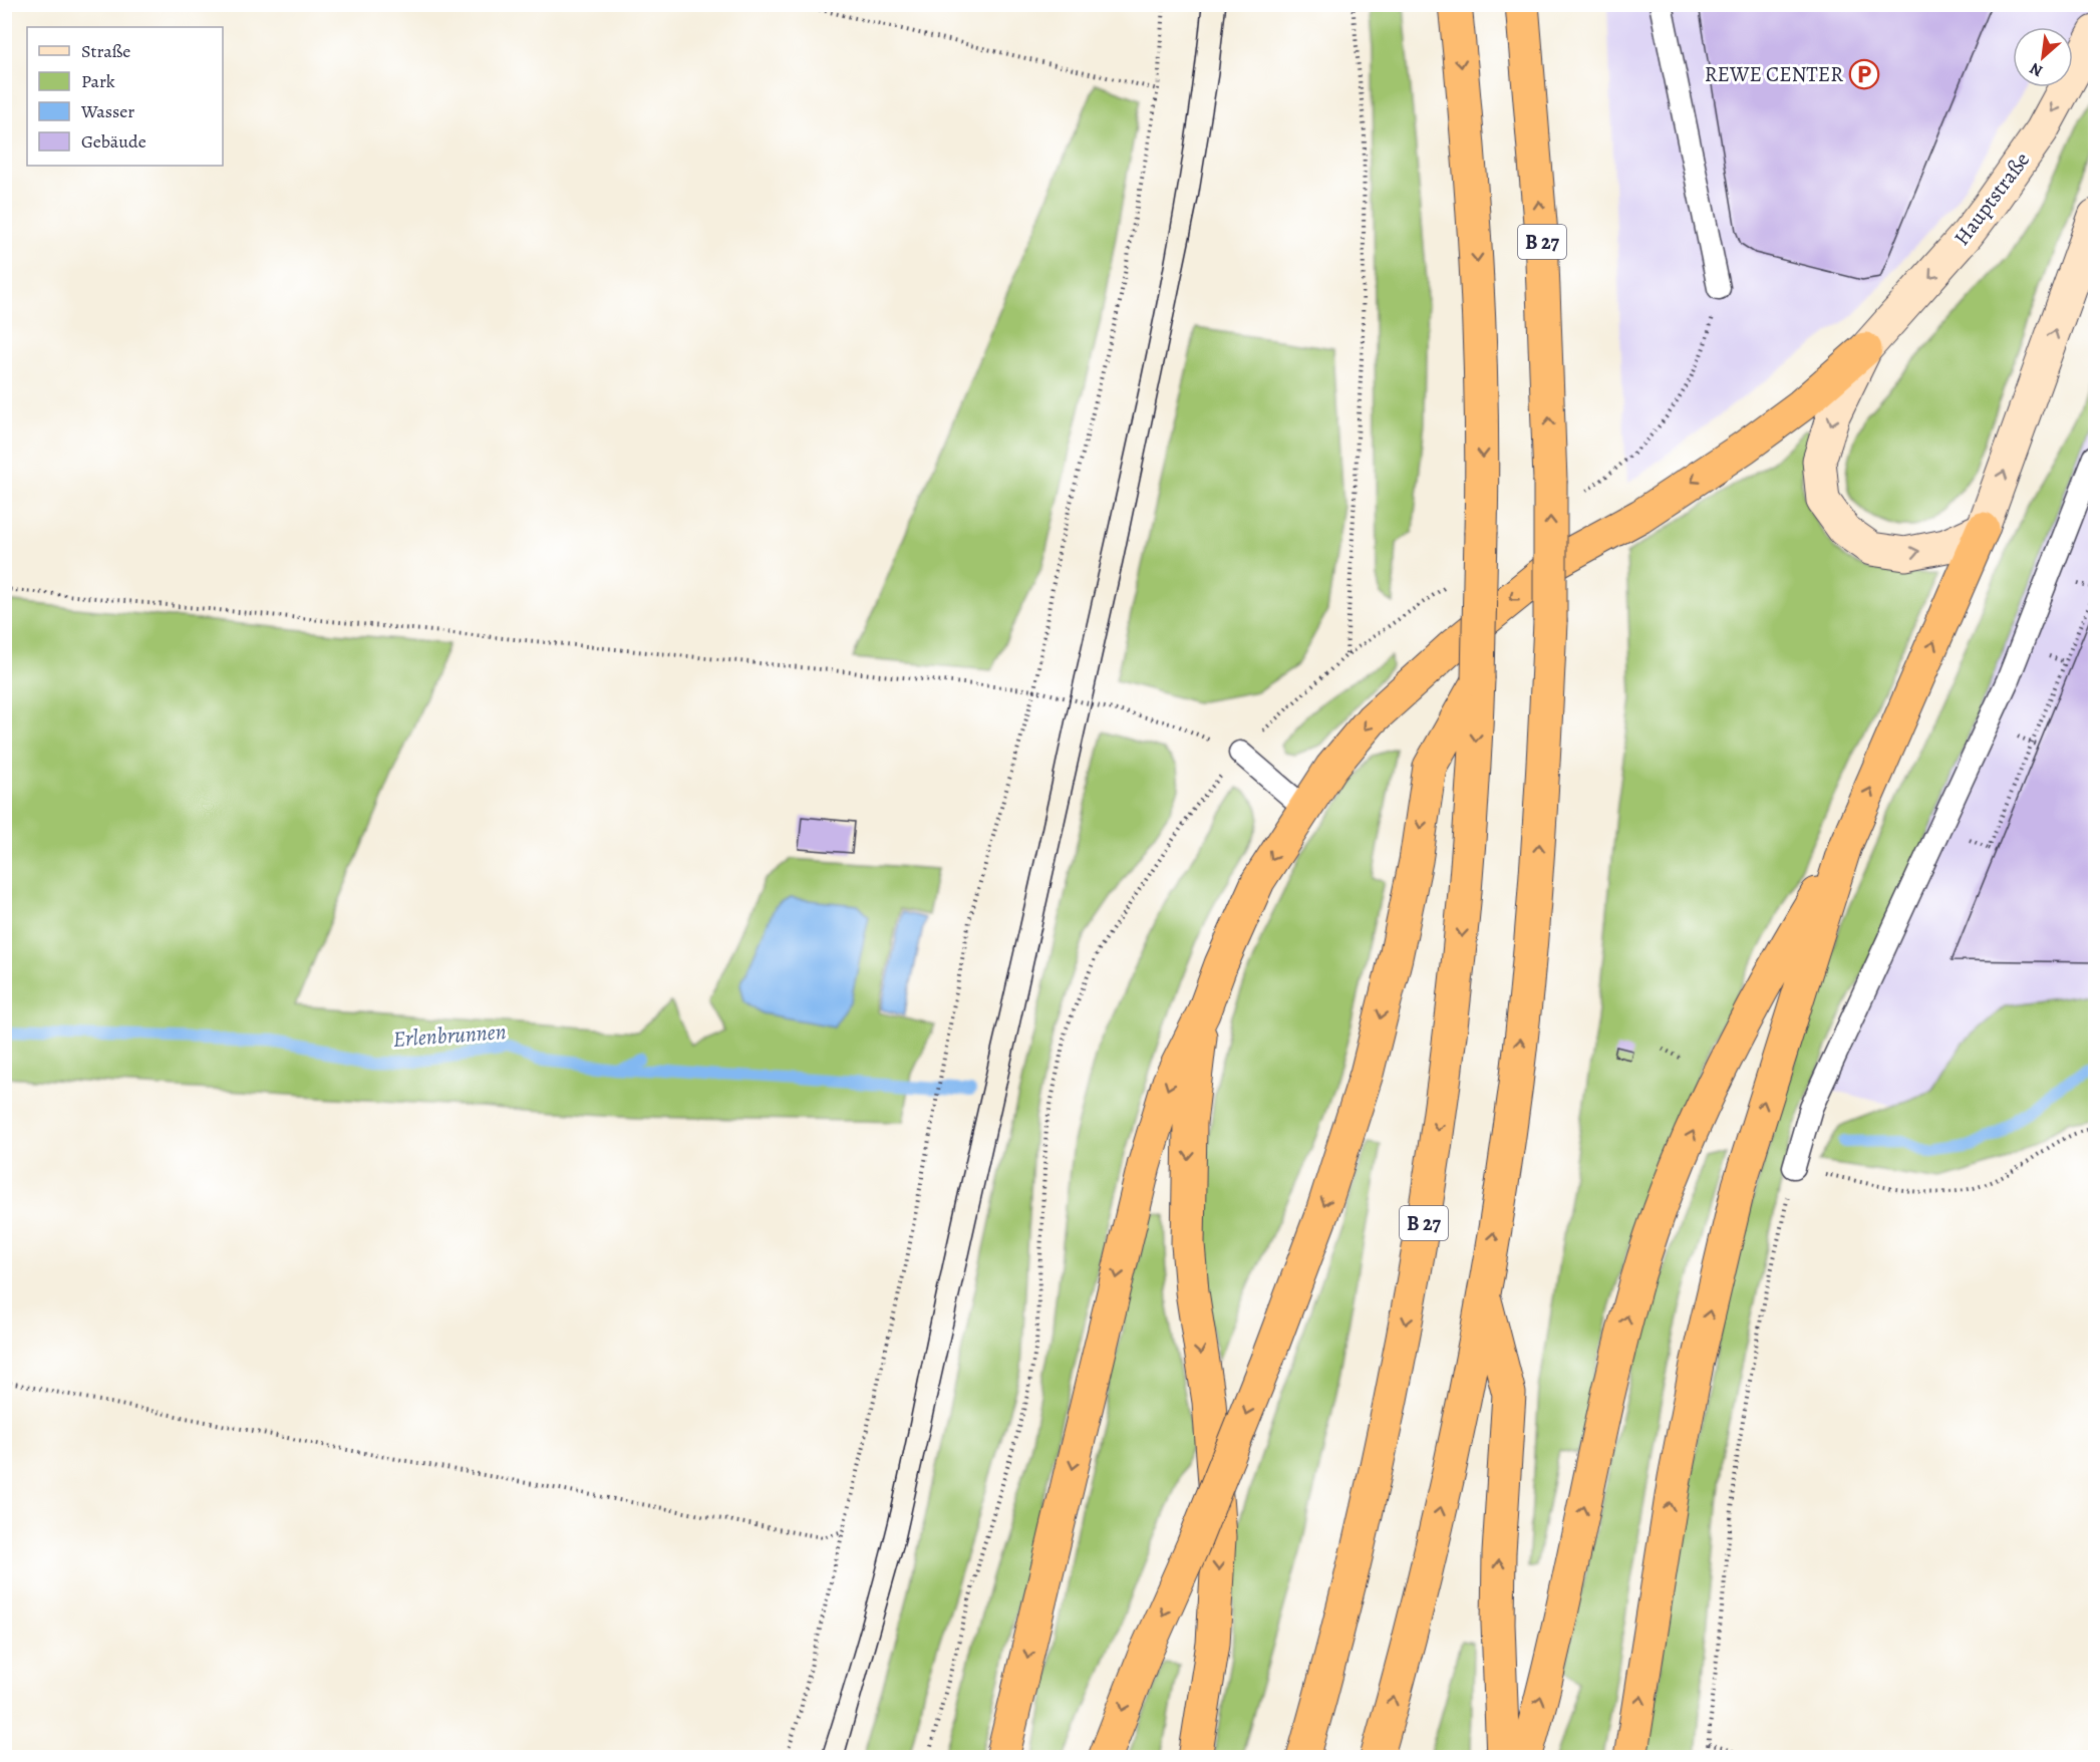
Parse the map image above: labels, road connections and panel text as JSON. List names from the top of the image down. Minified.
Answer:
{"streets":{"highway":["B 27"],"main road":["Hauptstraße"]},"water":["Erlenbrunnen"],"places":{"parking":["REWE CENTER"]},"legend":["Straße","Park","Wasser","Gebäude"],"north":"bottom left"}
